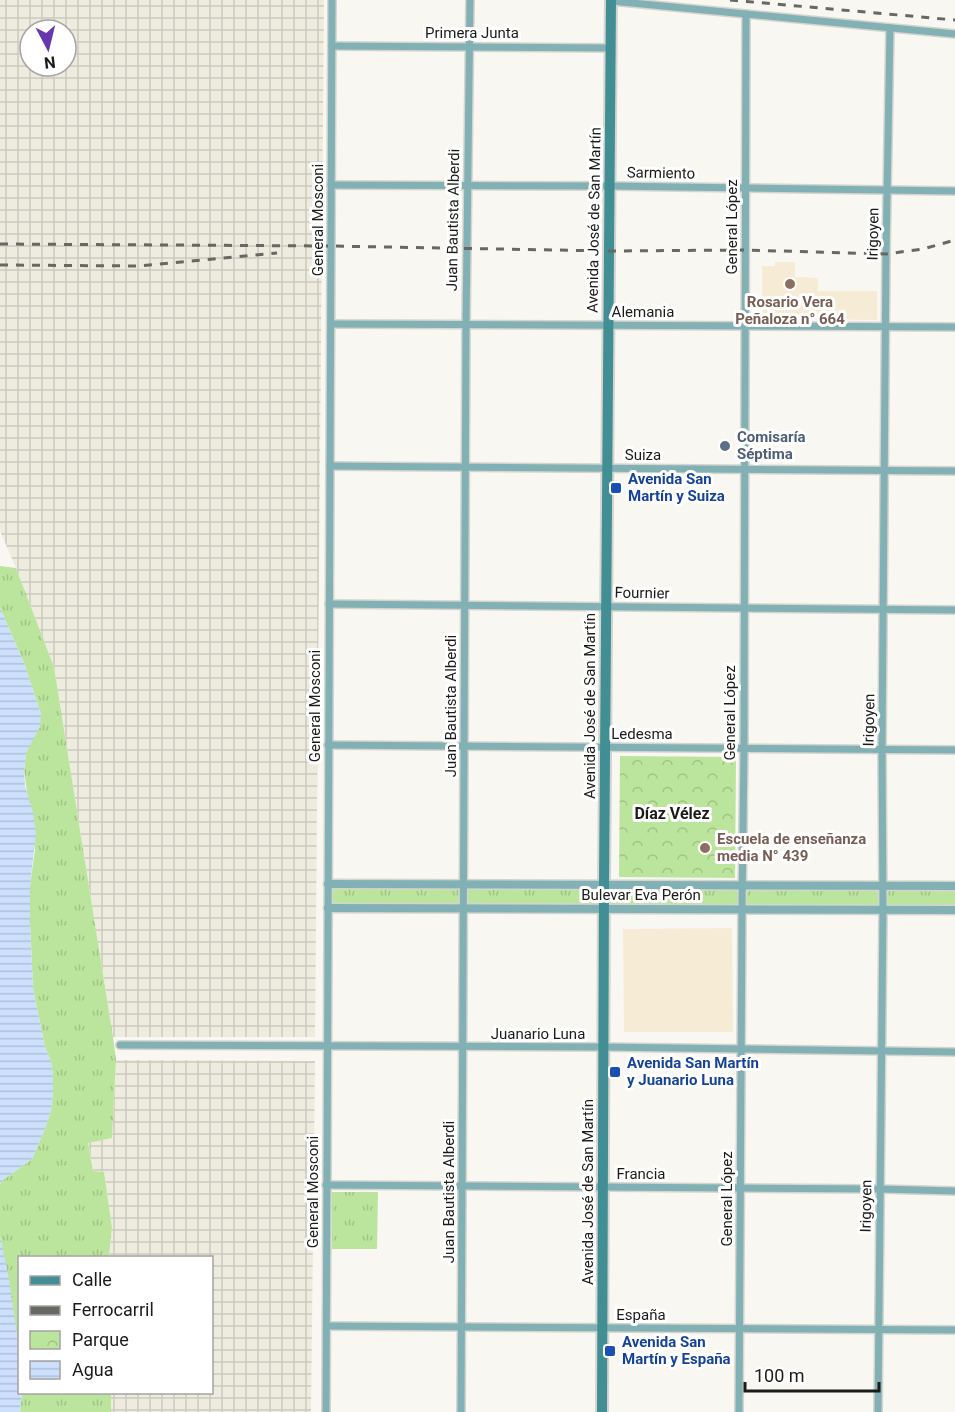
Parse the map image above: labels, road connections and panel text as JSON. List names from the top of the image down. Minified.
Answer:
{"streets":{"main road":["Avenida José de San Martín"],"street":["Primera Junta","Sarmiento","General Mosconi","Juan Bautista Alberdi","General López","Irigoyen","Alemania","Suiza","Fournier","Ledesma","Bulevar Eva Perón","Juanario Luna","Francia","España"]},"crossings":[["Primera Junta","General Mosconi"],["Primera Junta","Juan Bautista Alberdi"],["Primera Junta","Avenida José de San Martín"],["Sarmiento","General Mosconi"],["Sarmiento","Juan Bautista Alberdi"],["Sarmiento","Avenida José de San Martín"],["Sarmiento","General López"],["Sarmiento","Irigoyen"],["General Mosconi","Alemania"],["General Mosconi","Suiza"],["General Mosconi","Fournier"],["General Mosconi","Ledesma"],["General Mosconi","Bulevar Eva Perón"],["General Mosconi","Juanario Luna"],["General Mosconi","Francia"],["General Mosconi","España"],["Juan Bautista Alberdi","Alemania"],["Juan Bautista Alberdi","Suiza"],["Juan Bautista Alberdi","Fournier"],["Juan Bautista Alberdi","Ledesma"],["Juan Bautista Alberdi","Bulevar Eva Perón"],["Juan Bautista Alberdi","Juanario Luna"],["Juan Bautista Alberdi","Francia"],["Juan Bautista Alberdi","España"],["Avenida José de San Martín","Alemania"],["Avenida José de San Martín","Suiza"],["Avenida José de San Martín","Fournier"],["Avenida José de San Martín","Ledesma"],["Avenida José de San Martín","Bulevar Eva Perón"],["Avenida José de San Martín","Juanario Luna"],["Avenida José de San Martín","Francia"],["Avenida José de San Martín","España"],["General López","Alemania"],["General López","Suiza"],["General López","Fournier"],["General López","Ledesma"],["General López","Bulevar Eva Perón"],["General López","Juanario Luna"],["General López","Francia"],["General López","España"],["Irigoyen","Alemania"],["Irigoyen","Suiza"],["Irigoyen","Fournier"],["Irigoyen","Ledesma"],["Irigoyen","Bulevar Eva Perón"],["Irigoyen","Juanario Luna"],["Irigoyen","Francia"],["Irigoyen","España"]],"districts":["Díaz Vélez"],"places":{"other":["Rosario Vera Peñaloza n° 664","Comisaría Séptima","Escuela de enseñanza media N° 439"],"transit":["Avenida San Martín y Suiza","Avenida San Martín y Juanario Luna","Avenida San Martín y España"]},"legend":["Calle","Ferrocarril","Parque","Agua"],"scale_bar":"100 m","north":"bottom"}
